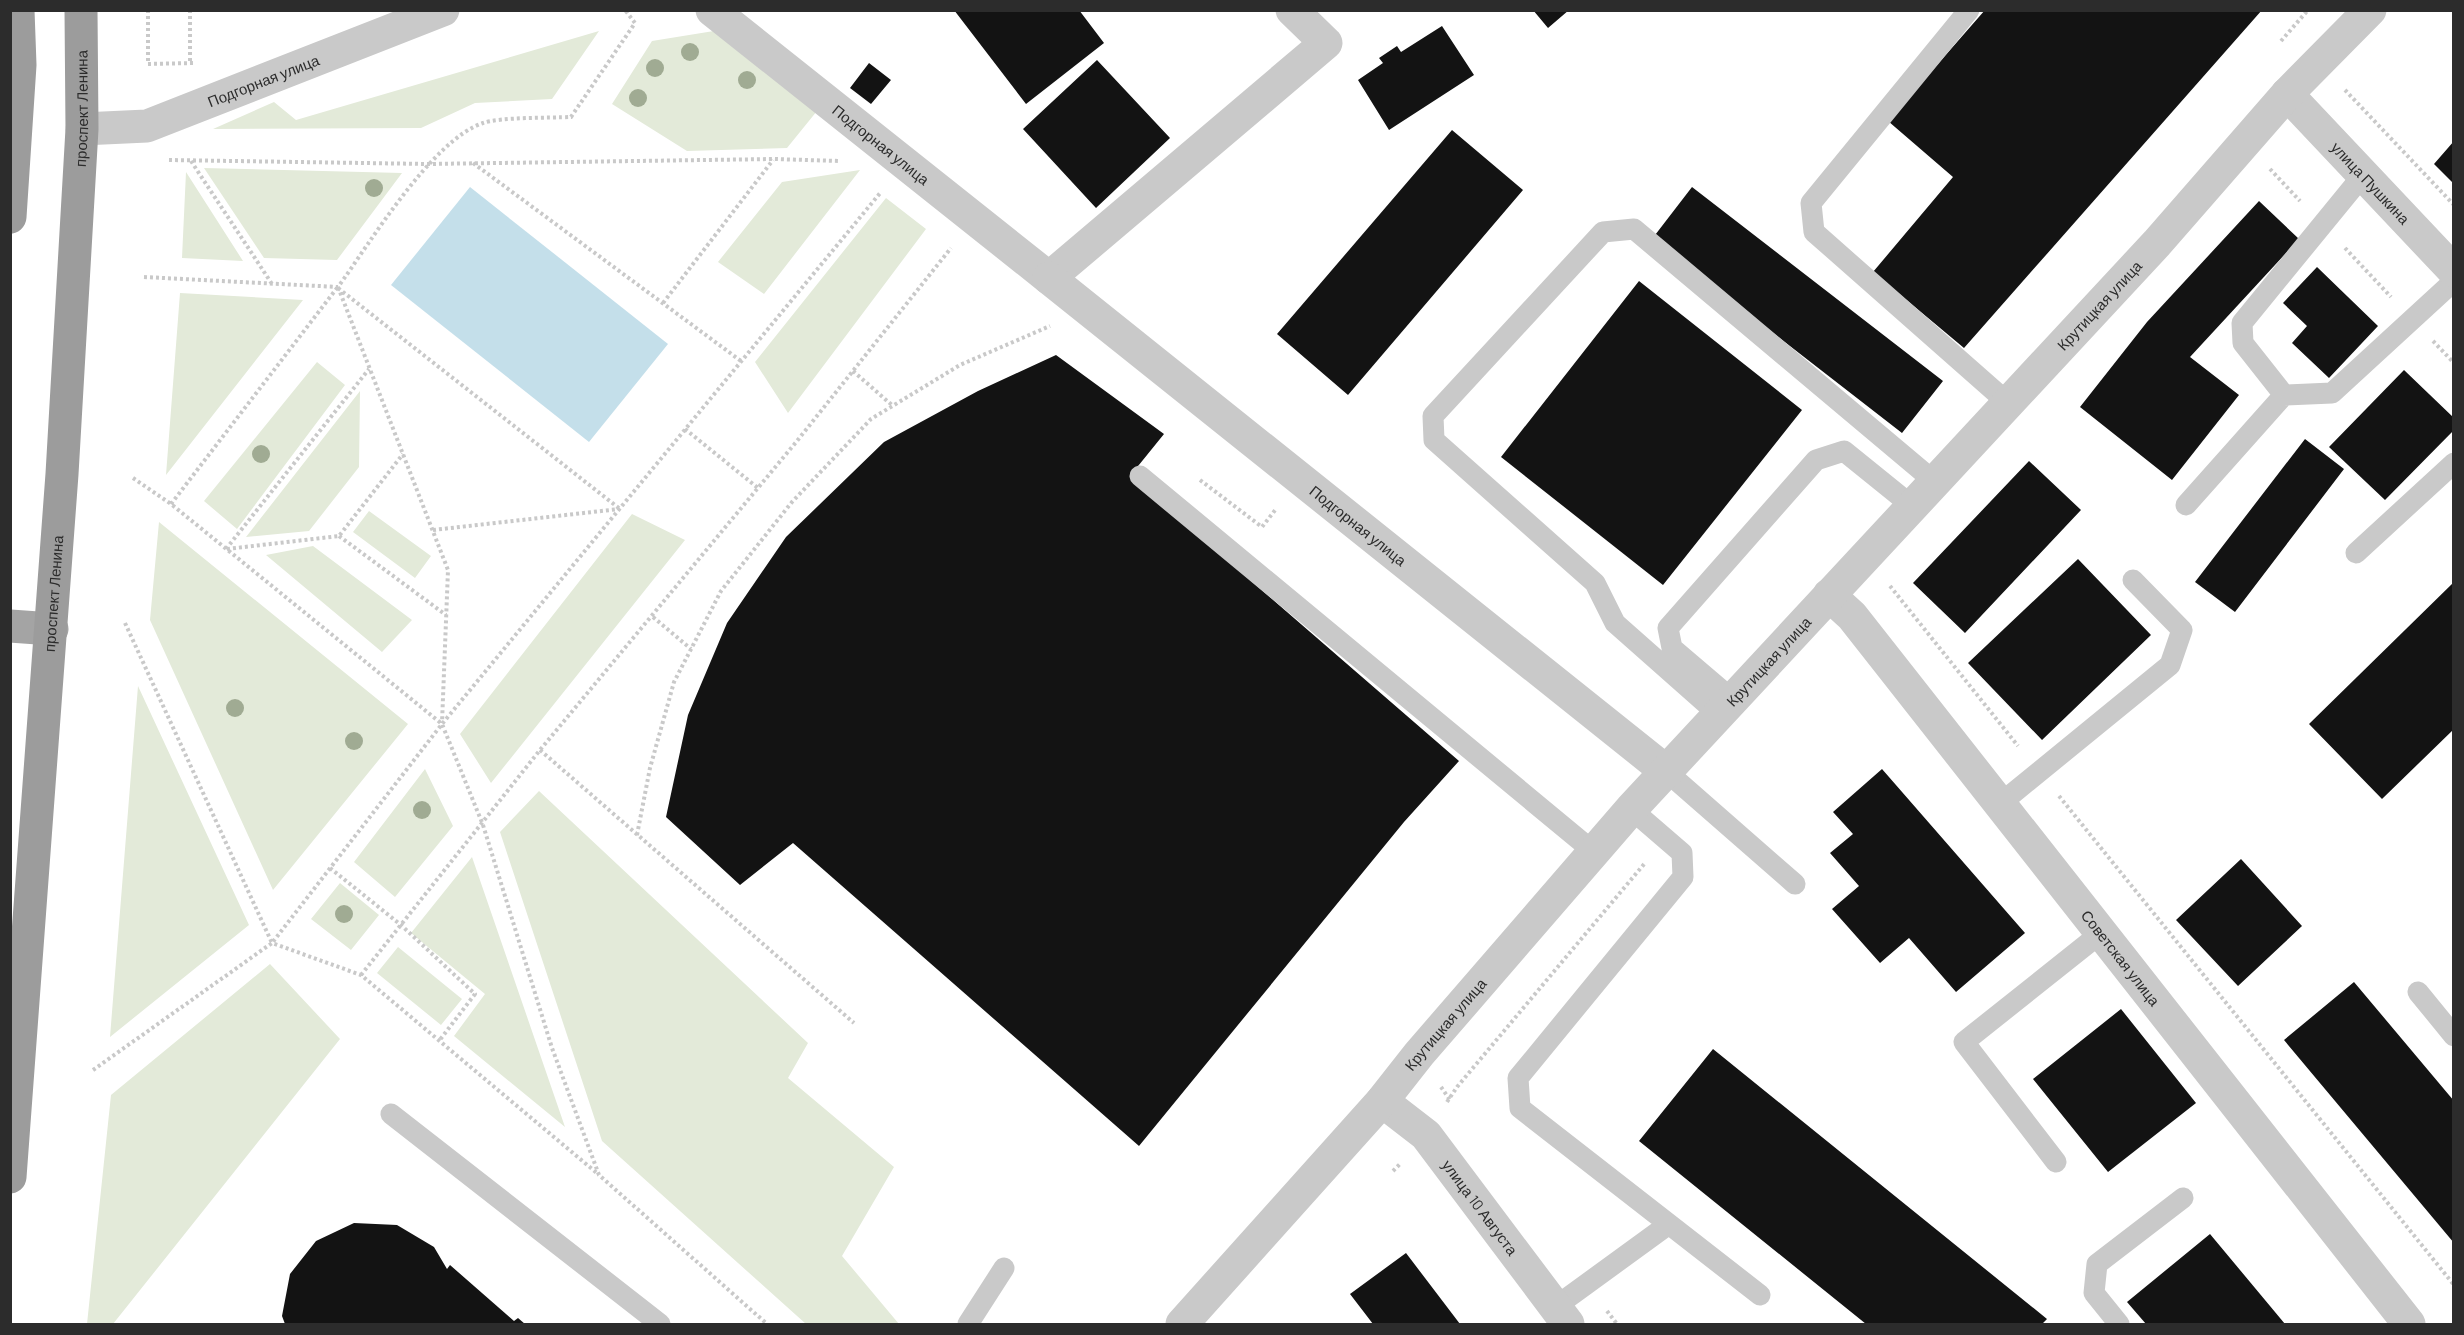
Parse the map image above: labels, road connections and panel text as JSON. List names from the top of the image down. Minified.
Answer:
{"streets":{"highway":["проспект Ленина"],"street":["Подгорная улица","улица Пушкина","Крутицкая улица","Советская улица","улица 10 Августа"]},"crossings":[["Подгорная улица","проспект Ленина"],["Подгорная улица","Крутицкая улица"],["улица Пушкина","Крутицкая улица"],["Крутицкая улица","Советская улица"],["Крутицкая улица","улица 10 Августа"]]}
